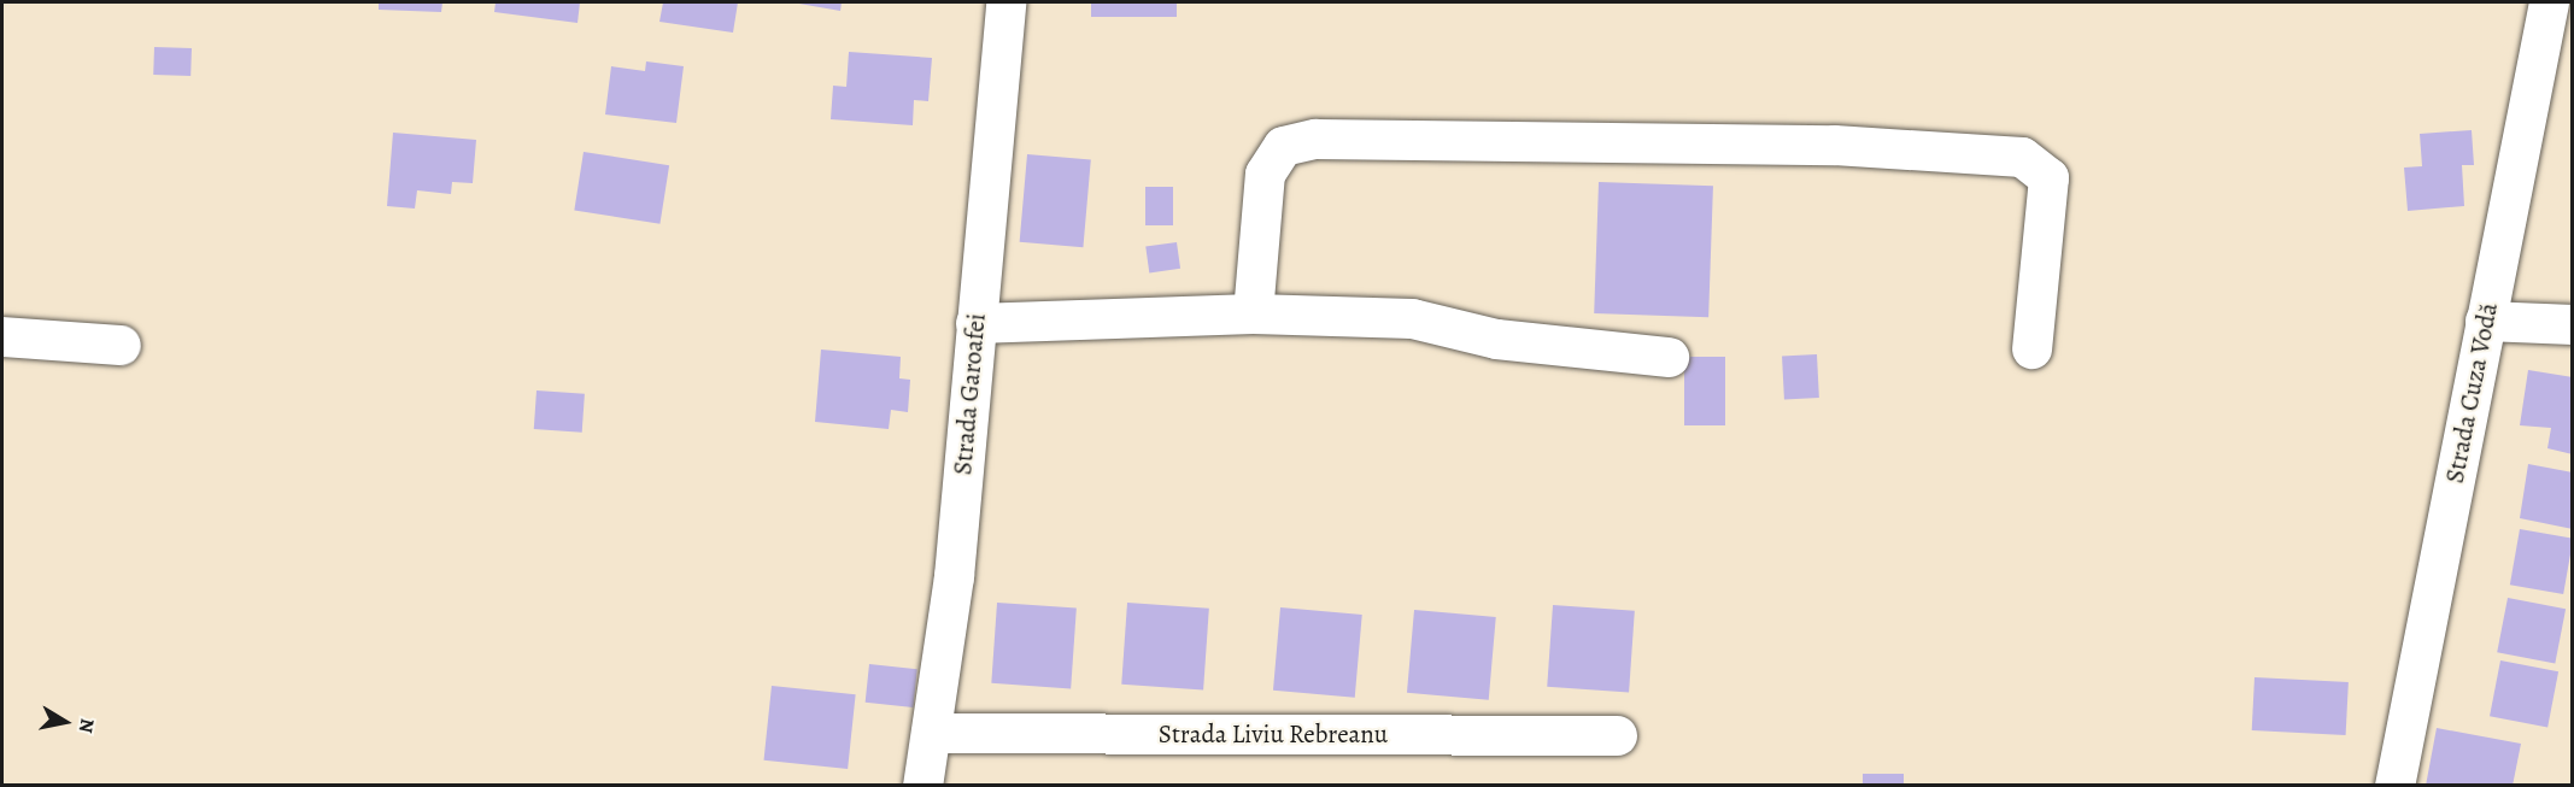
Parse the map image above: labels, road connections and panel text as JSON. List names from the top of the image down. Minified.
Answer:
{"streets":{"street":["Strada Cuza Vodă","Strada Garoafei","Strada Liviu Rebreanu"]},"crossings":[["Strada Garoafei","Strada Liviu Rebreanu"]],"north":"right"}
